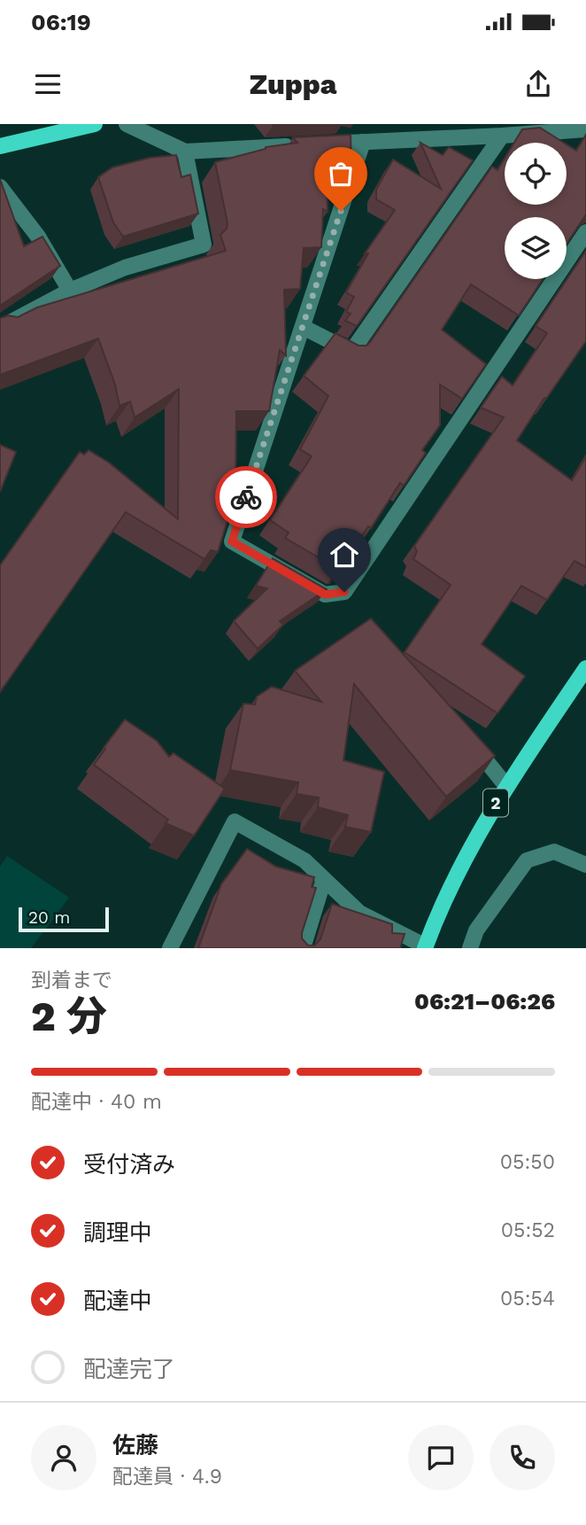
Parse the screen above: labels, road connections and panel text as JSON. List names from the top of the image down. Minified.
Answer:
{"streets":{"main road":["2"]},"scale_bar":"20 m","page":{"status":"06:19","header":"Zuppa","scale":"20 m","heading":["2 分","到着まで","06:21–06:26"],"panel":["佐藤","配達員 · 4.9"],"bar":"配達中 · 40 m","list":[["受付済み","05:50"],["調理中","05:52"],["配達中","05:54"],"配達完了"]}}
